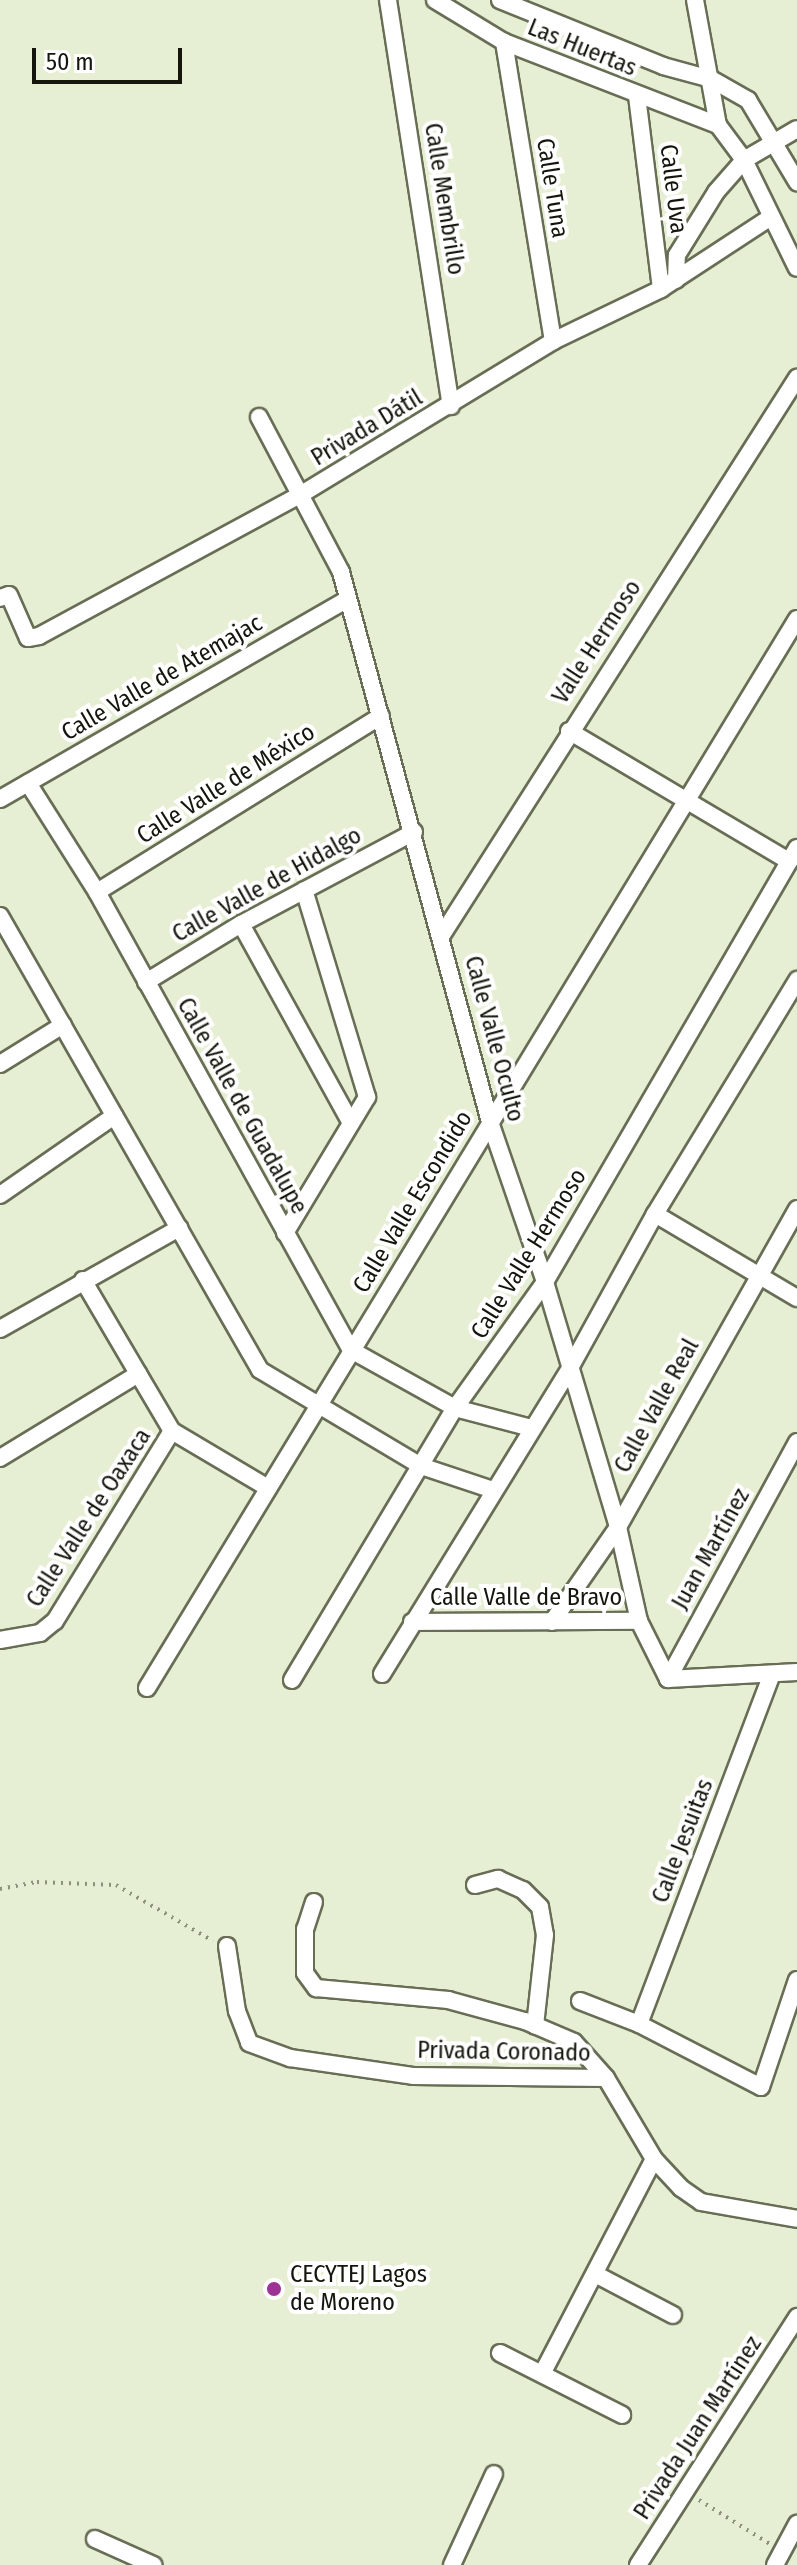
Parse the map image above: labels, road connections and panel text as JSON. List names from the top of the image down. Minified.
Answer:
{"streets":{"street":["Las Huertas","Calle Tuna","Calle Uva","Calle Membrillo","Privada Dátil","Valle Hermoso","Calle Valle de Atemajac","Calle Valle de México","Calle Valle de Hidalgo","Calle Valle Oculto","Calle Valle de Guadalupe","Calle Valle Escondido","Calle Valle Hermoso","Calle Valle Real","Calle Valle de Oaxaca","Juan Martínez","Calle Valle de Bravo","Calle Jesuitas","Privada Coronado","Privada Juan Martínez"]},"crossings":[["Las Huertas","Calle Tuna"],["Las Huertas","Calle Uva"],["Calle Tuna","Privada Dátil"],["Calle Uva","Privada Dátil"],["Calle Membrillo","Privada Dátil"],["Privada Dátil","Calle Valle Oculto"],["Valle Hermoso","Calle Valle Oculto"],["Calle Valle de Atemajac","Calle Valle Oculto"],["Calle Valle de Atemajac","Calle Valle de Guadalupe"],["Calle Valle de México","Calle Valle Oculto"],["Calle Valle de México","Calle Valle de Guadalupe"],["Calle Valle de Hidalgo","Calle Valle Oculto"],["Calle Valle de Hidalgo","Calle Valle de Guadalupe"],["Calle Valle Oculto","Calle Valle Escondido"],["Calle Valle Oculto","Calle Valle Hermoso"],["Calle Valle Oculto","Calle Valle Real"],["Calle Valle Oculto","Juan Martínez"],["Calle Valle Oculto","Calle Valle de Bravo"],["Calle Valle de Guadalupe","Calle Valle Escondido"],["Calle Valle Escondido","Calle Valle de Oaxaca"],["Calle Valle Real","Calle Valle de Bravo"]],"places":["CECYTEJ Lagos de Moreno"],"scale_bar":"50 m"}
